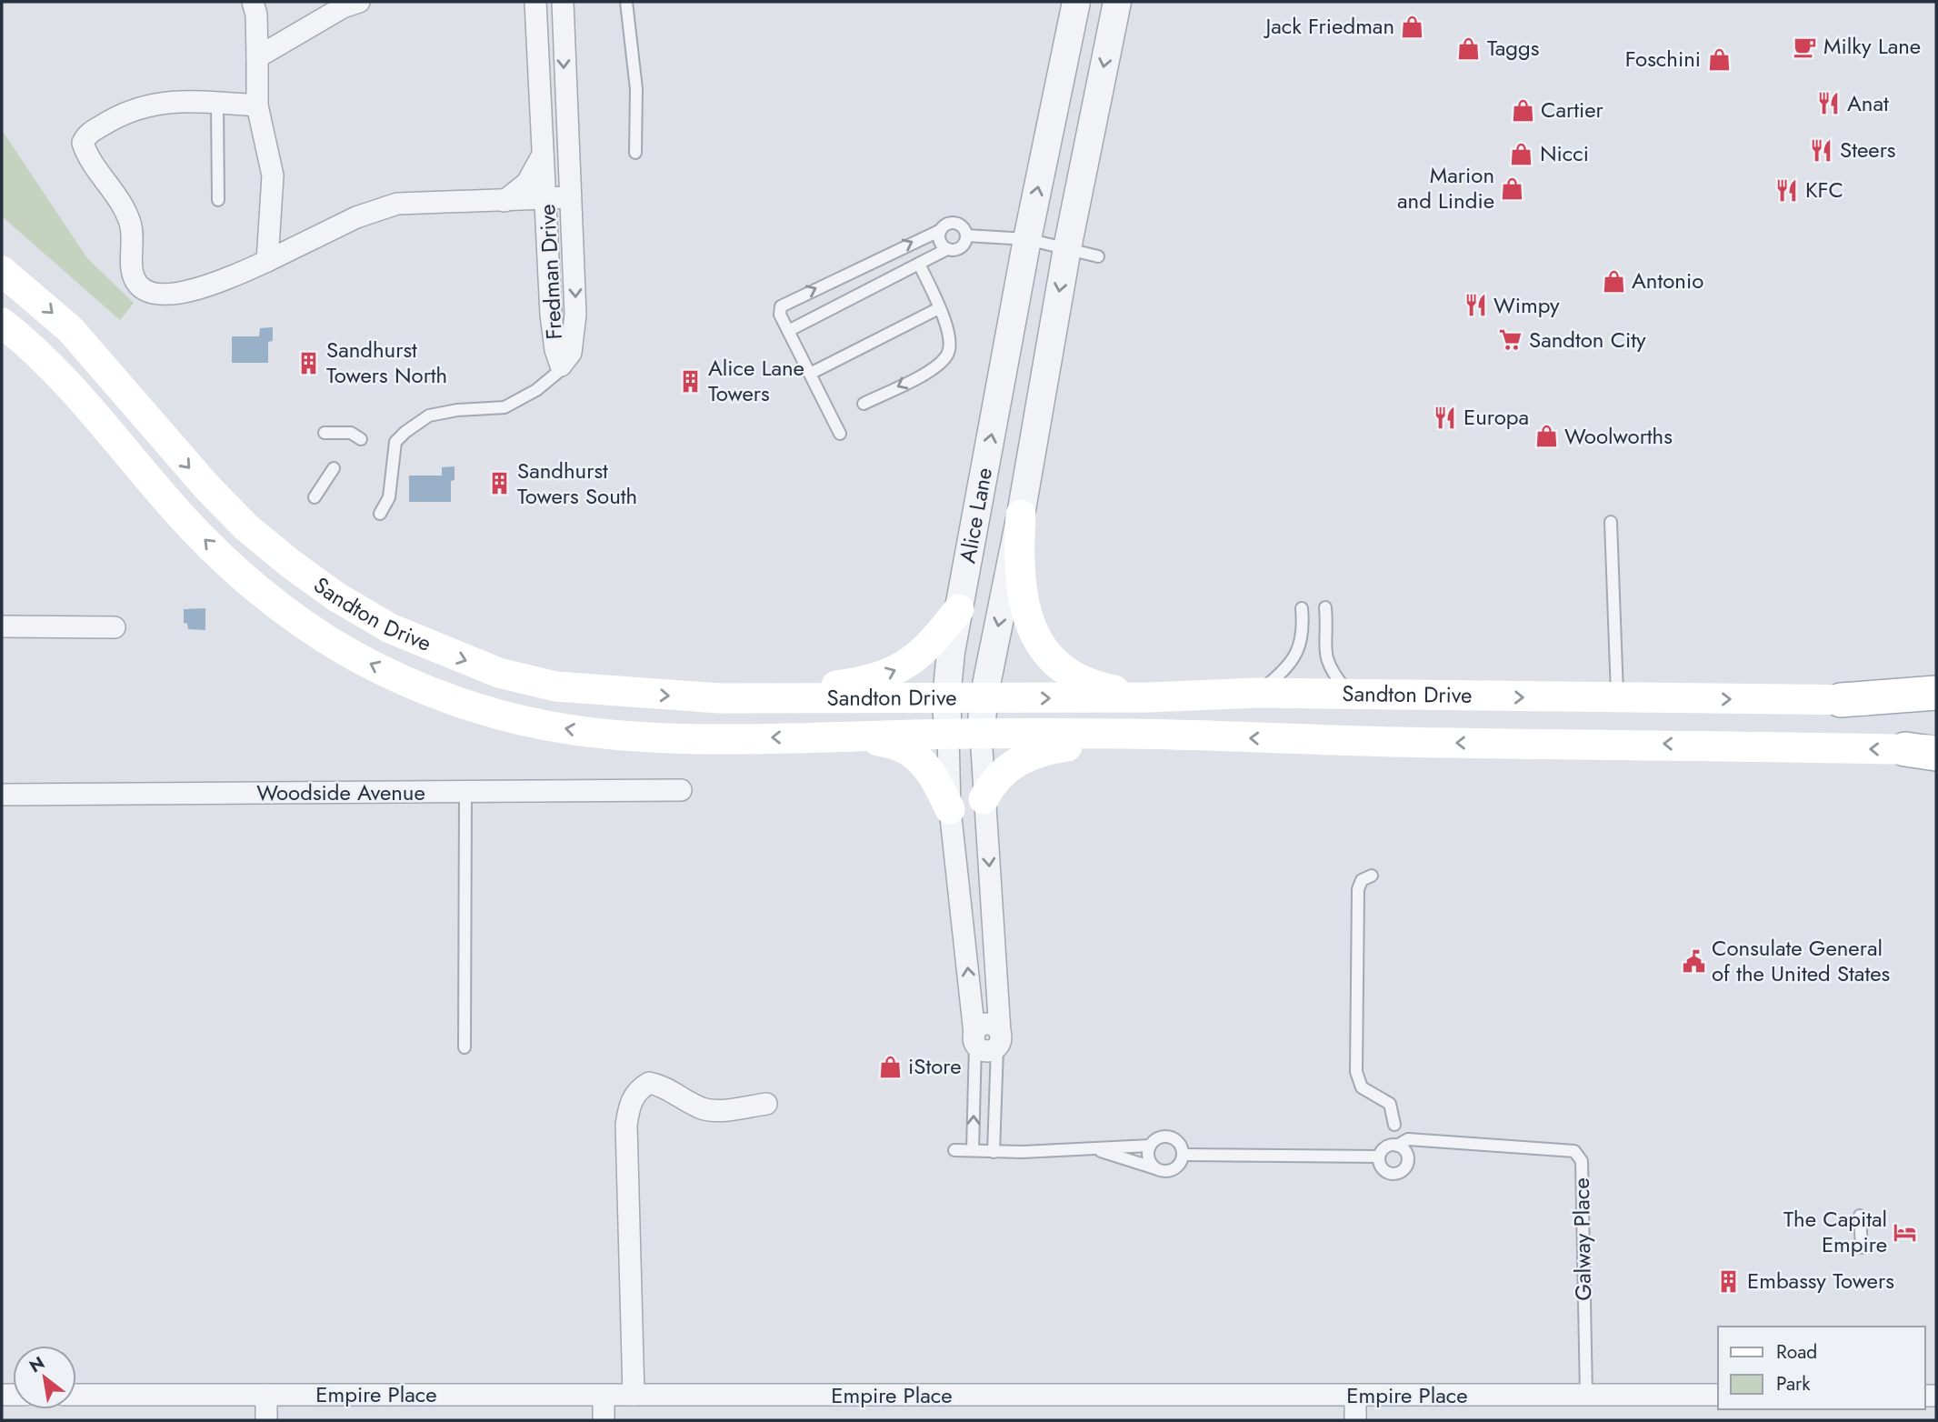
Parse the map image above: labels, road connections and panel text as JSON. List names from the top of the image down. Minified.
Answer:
{"streets":{"main road":["Sandton Drive"],"street":["Fredman Drive","Alice Lane","Woodside Avenue","Empire Place"],"lane":["Galway Place"]},"crossings":[["Alice Lane","Sandton Drive"],["Galway Place","Empire Place"]],"places":{"shop":["Jack Friedman","Taggs","Foschini","Cartier","Nicci","Marion and Lindie","Antonio","Woolworths","iStore"],"cafe":["Milky Lane"],"restaurant":["Anat","Steers","KFC","Wimpy","Europa"],"supermarket":["Sandton City"],"building":["Sandhurst Towers North","Alice Lane Towers","Sandhurst Towers South","Embassy Towers"],"public building":["Consulate General of the United States"],"hotel":["The Capital Empire"]},"legend":["Road","Park"],"north":"top left"}
